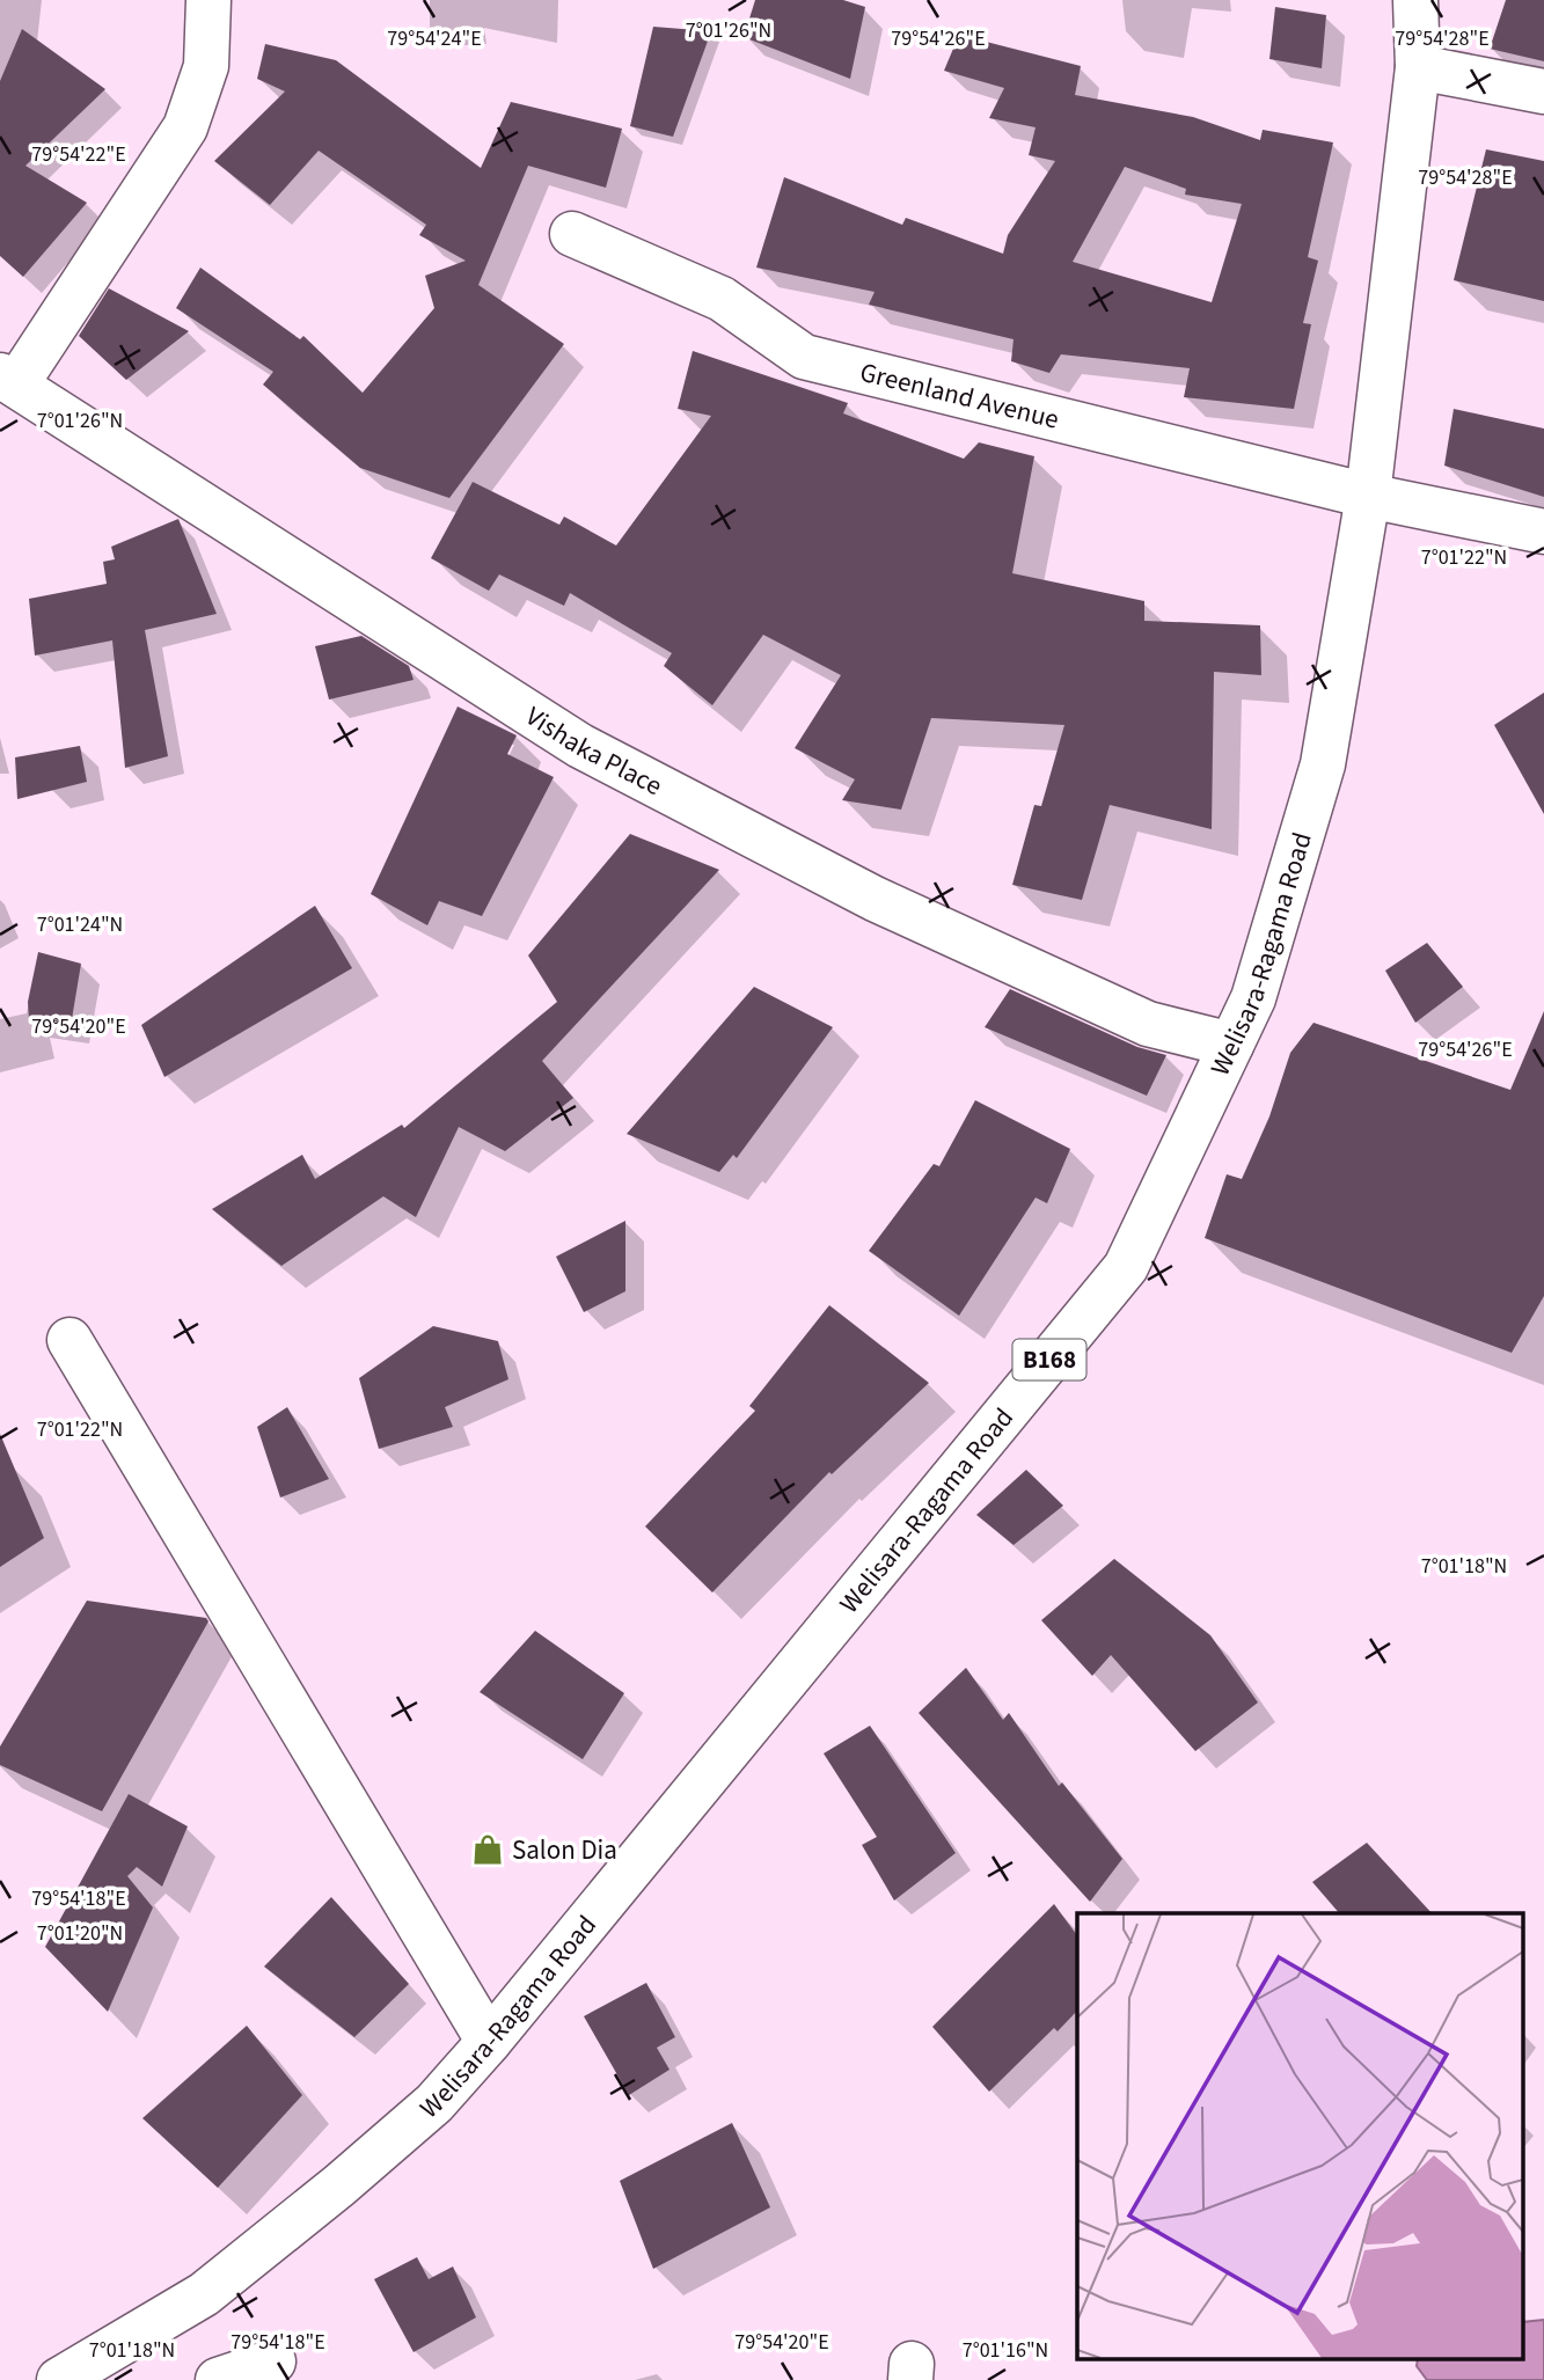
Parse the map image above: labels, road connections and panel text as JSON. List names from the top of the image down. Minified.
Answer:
{"streets":{"street":["Greenland Avenue","Vishaka Place","Welisara-Ragama Road","B168"]},"crossings":[["Greenland Avenue","Welisara-Ragama Road"],["Vishaka Place","Welisara-Ragama Road"]],"places":{"shop":["Salon Dia"]},"coordinates":["7°01'26\"N","79°54'26\"E","79°54'24\"E","79°54'28\"E","79°54'22\"E","7°01'22\"N","7°01'24\"N","79°54'20\"E","7°01'18\"N","79°54'18\"E","7°01'20\"N","7°01'16\"N"]}
